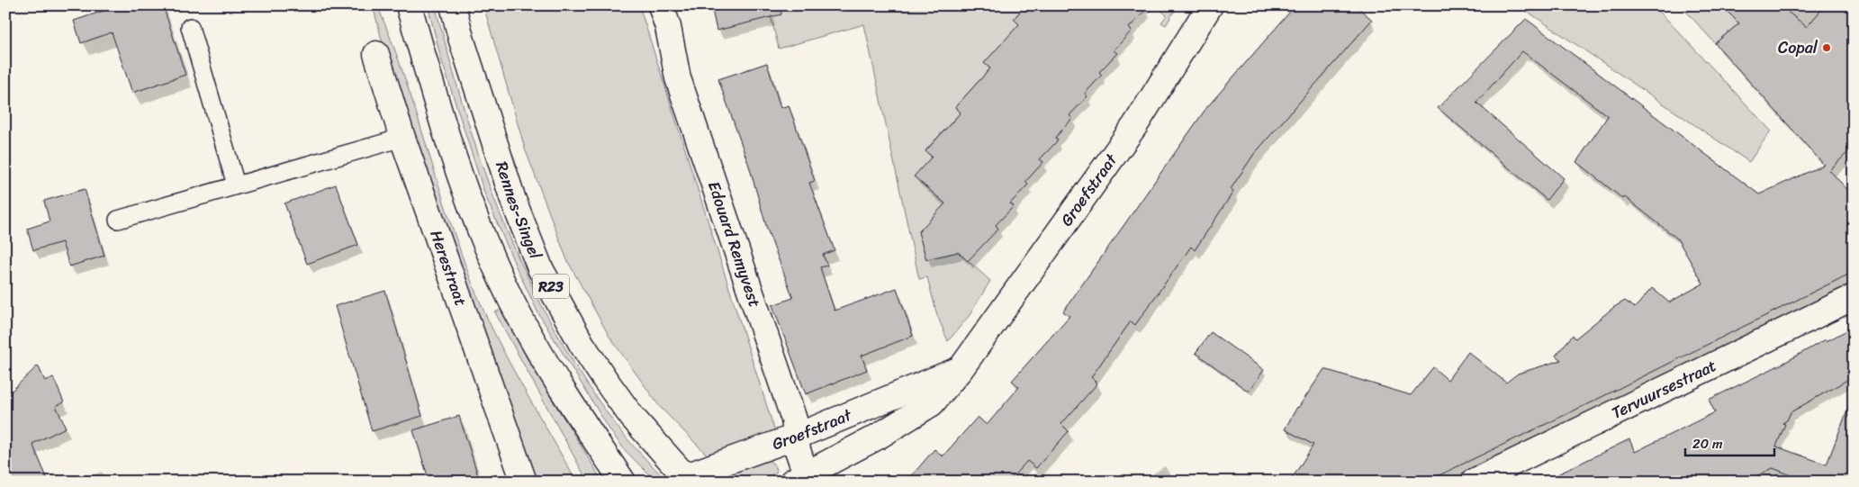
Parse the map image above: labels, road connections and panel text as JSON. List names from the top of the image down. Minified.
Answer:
{"streets":{"street":["Groefstraat","Rennes-Singel","Edouard Remyvest","Herestraat","R23","Tervuursestraat"]},"crossings":[["Groefstraat","Rennes-Singel"],["Groefstraat","Edouard Remyvest"]],"places":["Copal"],"scale_bar":"20 m"}
